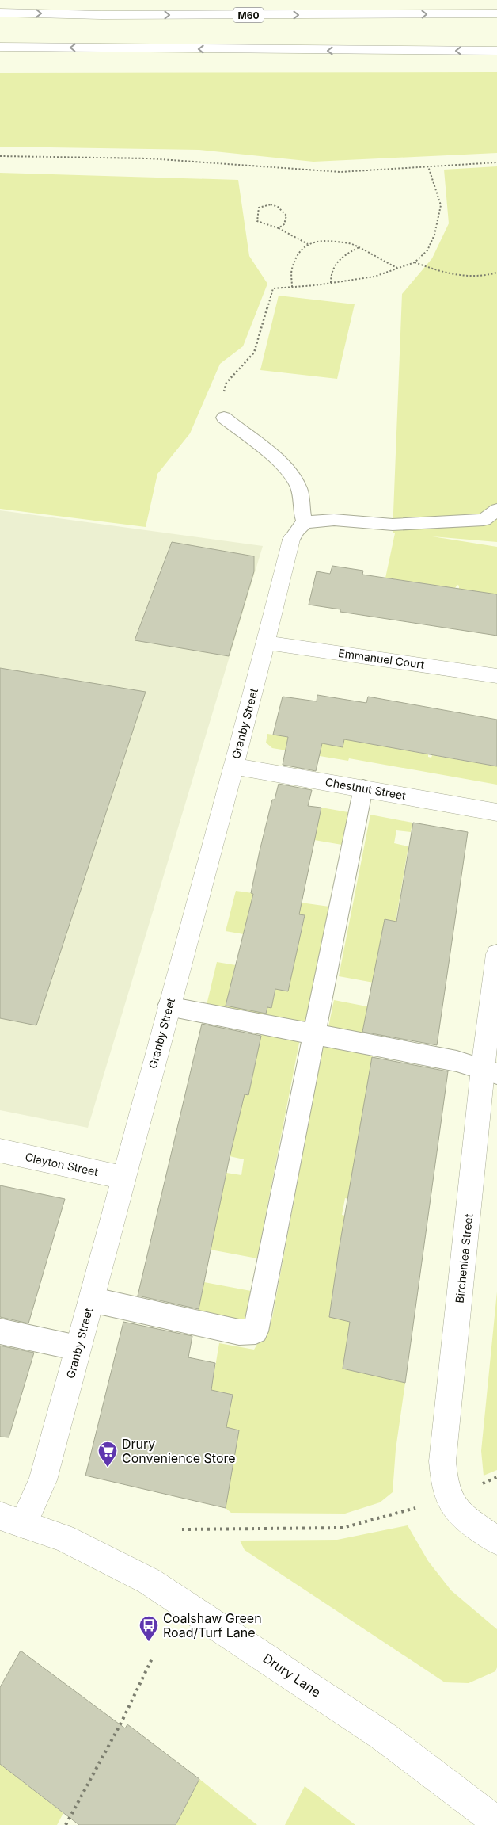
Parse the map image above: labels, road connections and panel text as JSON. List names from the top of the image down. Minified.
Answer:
{"streets":{"main road":["M60","Emmanuel Court","Granby Street","Chestnut Street","Clayton Street","Birchenlea Street","Drury Lane"]},"crossings":[["Emmanuel Court","Granby Street"],["Granby Street","Chestnut Street"],["Granby Street","Clayton Street"],["Granby Street","Drury Lane"]],"places":{"supermarket":["Drury Convenience Store"],"bus stop":["Coalshaw Green Road/Turf Lane"]}}
